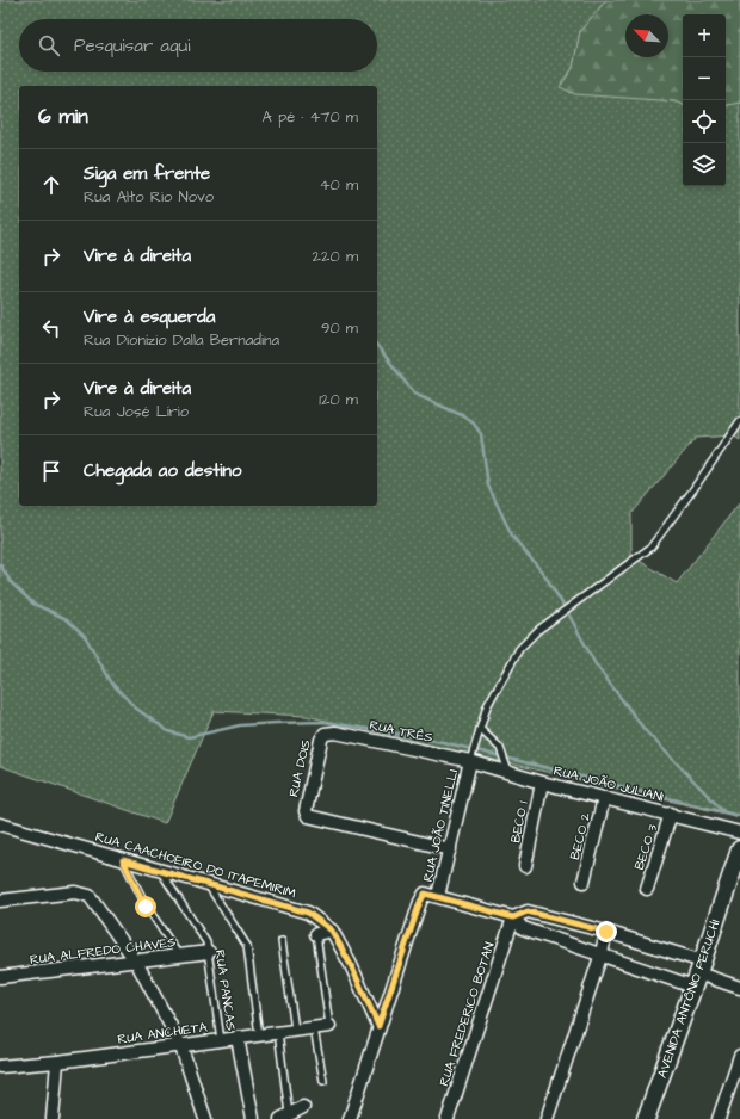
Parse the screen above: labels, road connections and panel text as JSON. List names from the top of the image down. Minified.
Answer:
{"streets":{"main road":["AVENIDA ANTÔNIO PERUCHI"],"street":["RUA TRÊS","RUA DOIS","RUA JOÃO JULIANI","BECO 1","RUA JOÃO TINELLI","BECO 2","BECO 3","RUA CAACHOEIRO DO ITAPEMIRIM","RUA ALFREDO CHAVES","RUA FREDERICO BOTAN","RUA ANCHIETA"],"lane":["RUA PANCAS"]},"crossings":[["RUA TRÊS","RUA DOIS"],["RUA TRÊS","RUA JOÃO JULIANI"],["RUA TRÊS","RUA JOÃO TINELLI"],["RUA DOIS","RUA JOÃO TINELLI"],["RUA JOÃO JULIANI","BECO 1"],["RUA JOÃO JULIANI","RUA JOÃO TINELLI"],["RUA JOÃO JULIANI","BECO 2"],["RUA JOÃO JULIANI","BECO 3"],["RUA CAACHOEIRO DO ITAPEMIRIM","RUA PANCAS"],["RUA ALFREDO CHAVES","RUA PANCAS"],["RUA PANCAS","RUA ANCHIETA"]],"north":"top left","page":{"map_buttons":["+","−"],"search":"Pesquisar aqui","heading":["6 min","A pé · 470 m"],"list":[["Siga em frente","Rua Alto Rio Novo","40 m"],["Vire à direita","220 m"],["Vire à esquerda","Rua Dionízio Dalla Bernadina","90 m"],["Vire à direita","Rua José Lírio","120 m"],"Chegada ao destino"]}}
